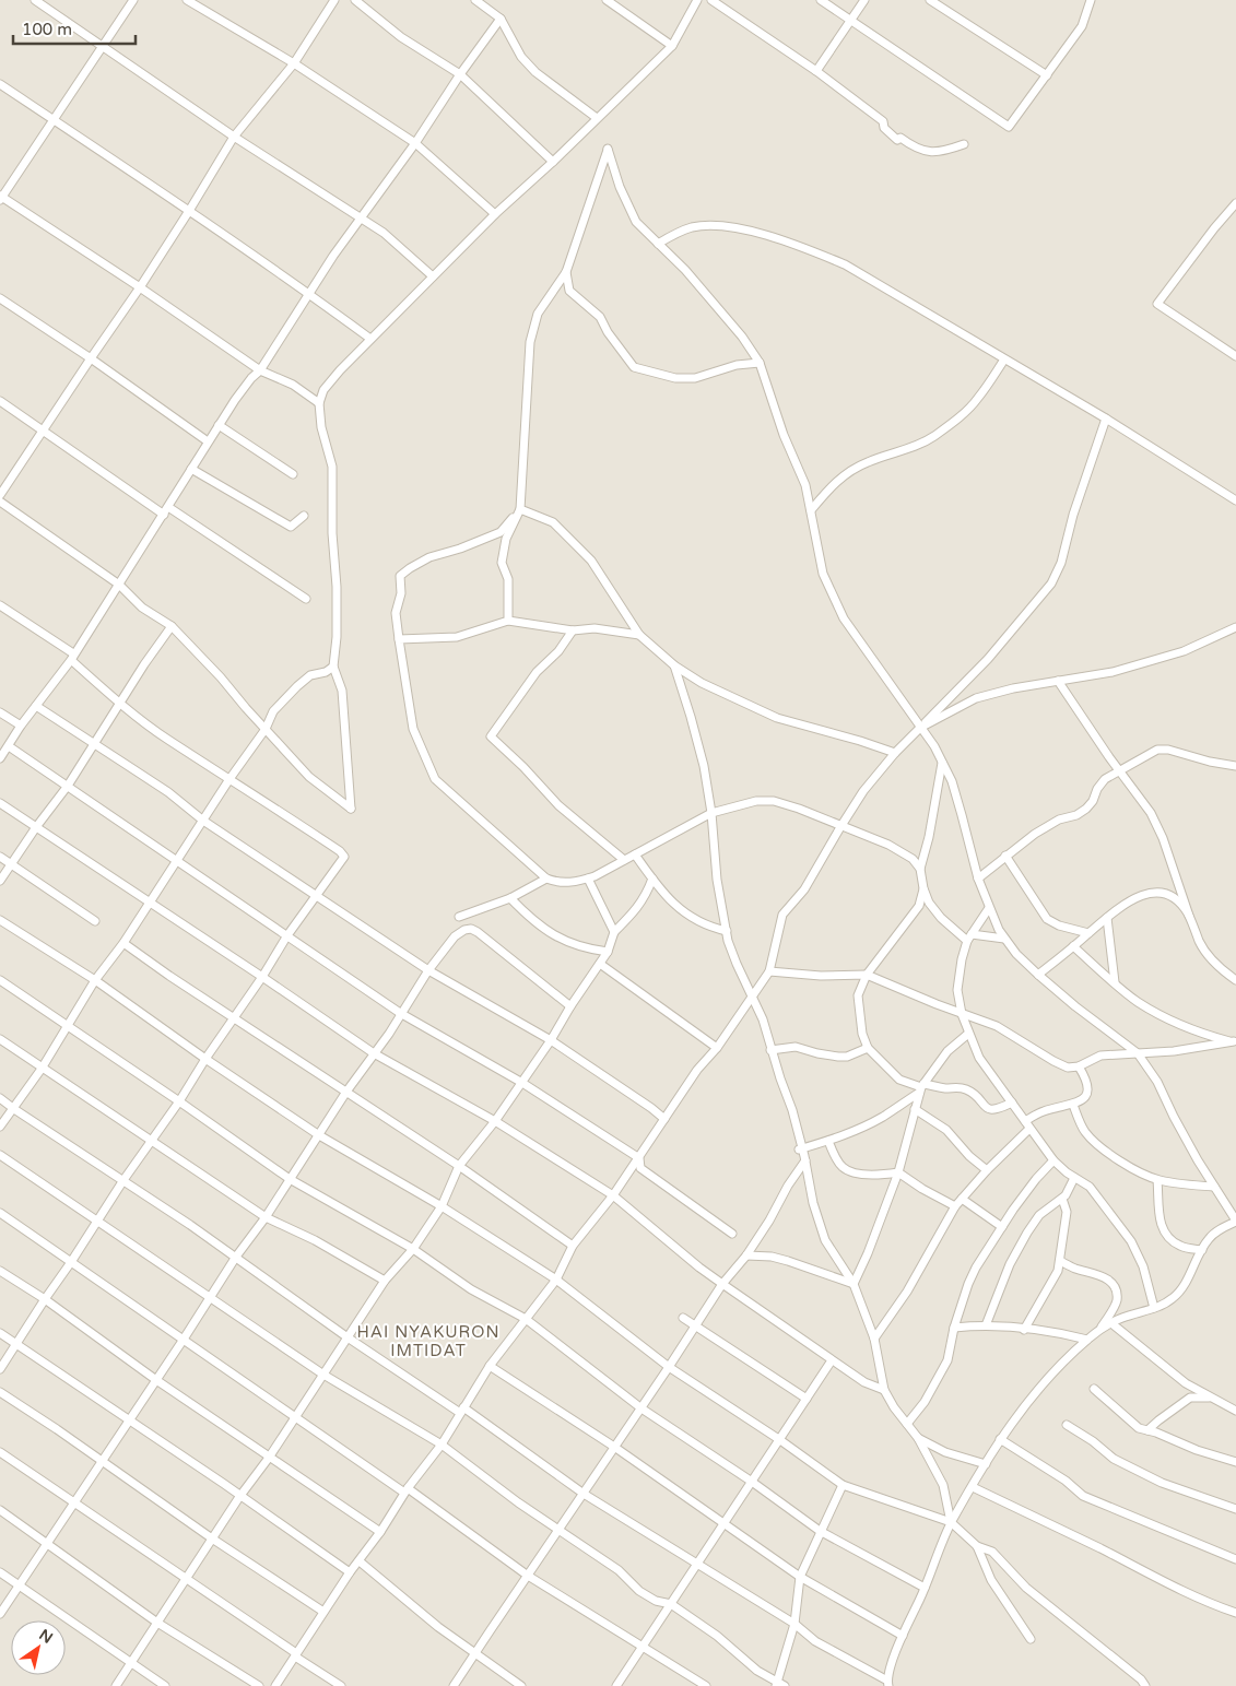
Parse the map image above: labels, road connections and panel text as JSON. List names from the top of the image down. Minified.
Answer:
{"districts":["HAI NYAKURON IMTIDAT"],"scale_bar":"100 m","north":"top right"}
